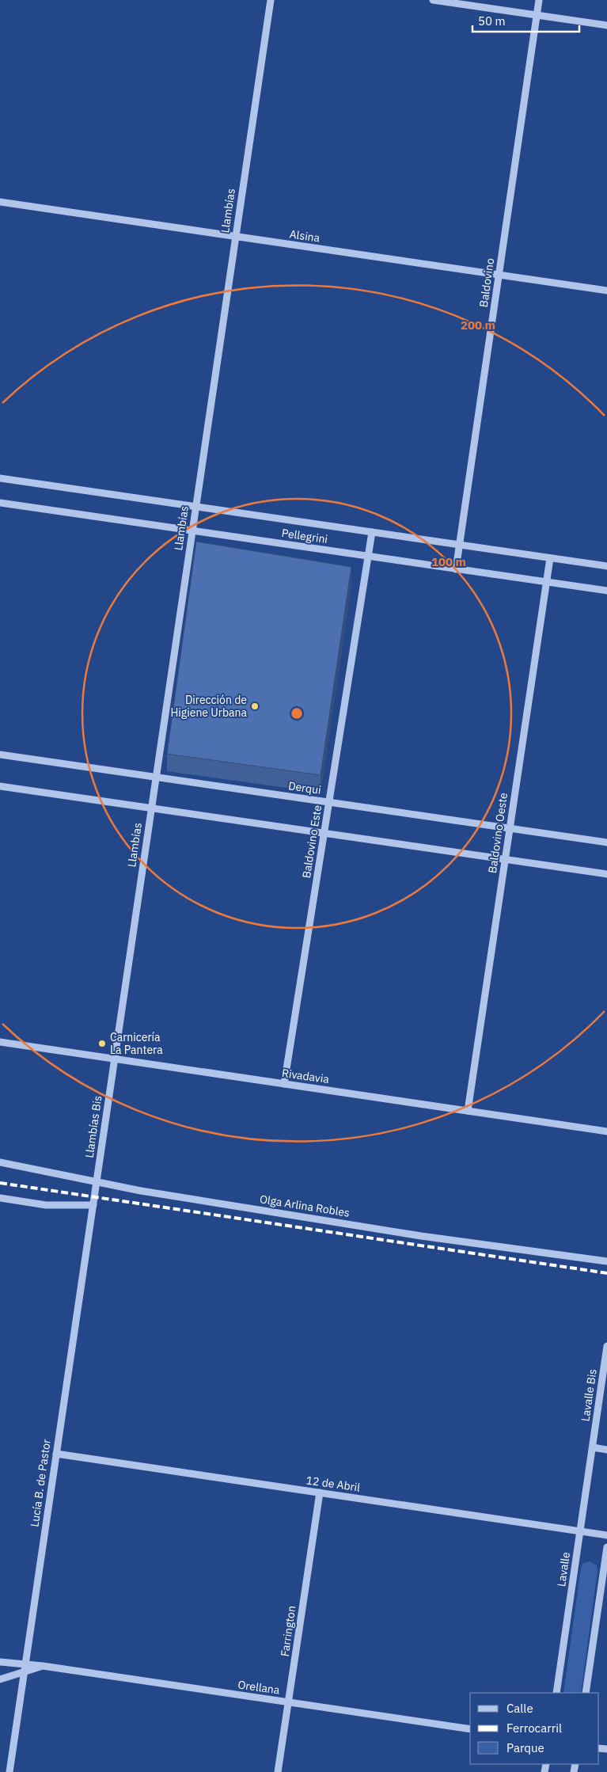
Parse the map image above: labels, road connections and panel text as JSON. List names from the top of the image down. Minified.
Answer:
{"streets":{"street":["Llambías","Alsina","Baldovino","Pellegrini","Derqui","Baldovino Oeste","Baldovino Este","Rivadavia","Llambías Bis","Olga Arlina Robles","Lavalle Bis","Lucía B. de Pastor","12 de Abril","Lavalle","Farrington","Orellana"]},"crossings":[["Llambías","Alsina"],["Llambías","Pellegrini"],["Llambías","Derqui"],["Llambías","Rivadavia"],["Llambías","Llambías Bis"],["Alsina","Baldovino"],["Baldovino","Pellegrini"],["Pellegrini","Baldovino Oeste"],["Pellegrini","Baldovino Este"],["Derqui","Baldovino Oeste"],["Derqui","Baldovino Este"],["Baldovino Oeste","Rivadavia"],["Baldovino Este","Rivadavia"],["Rivadavia","Llambías Bis"],["Llambías Bis","Olga Arlina Robles"],["Llambías Bis","Lucía B. de Pastor"],["Lavalle Bis","Lavalle"],["Lucía B. de Pastor","12 de Abril"],["Lucía B. de Pastor","Orellana"],["12 de Abril","Lavalle"],["12 de Abril","Farrington"],["Farrington","Orellana"]],"places":["Dirección de Higiene Urbana","Carnicería La Pantera"],"legend":["Calle","Ferrocarril","Parque"],"scale_bar":"50 m","rings":["200 m","100 m"]}
